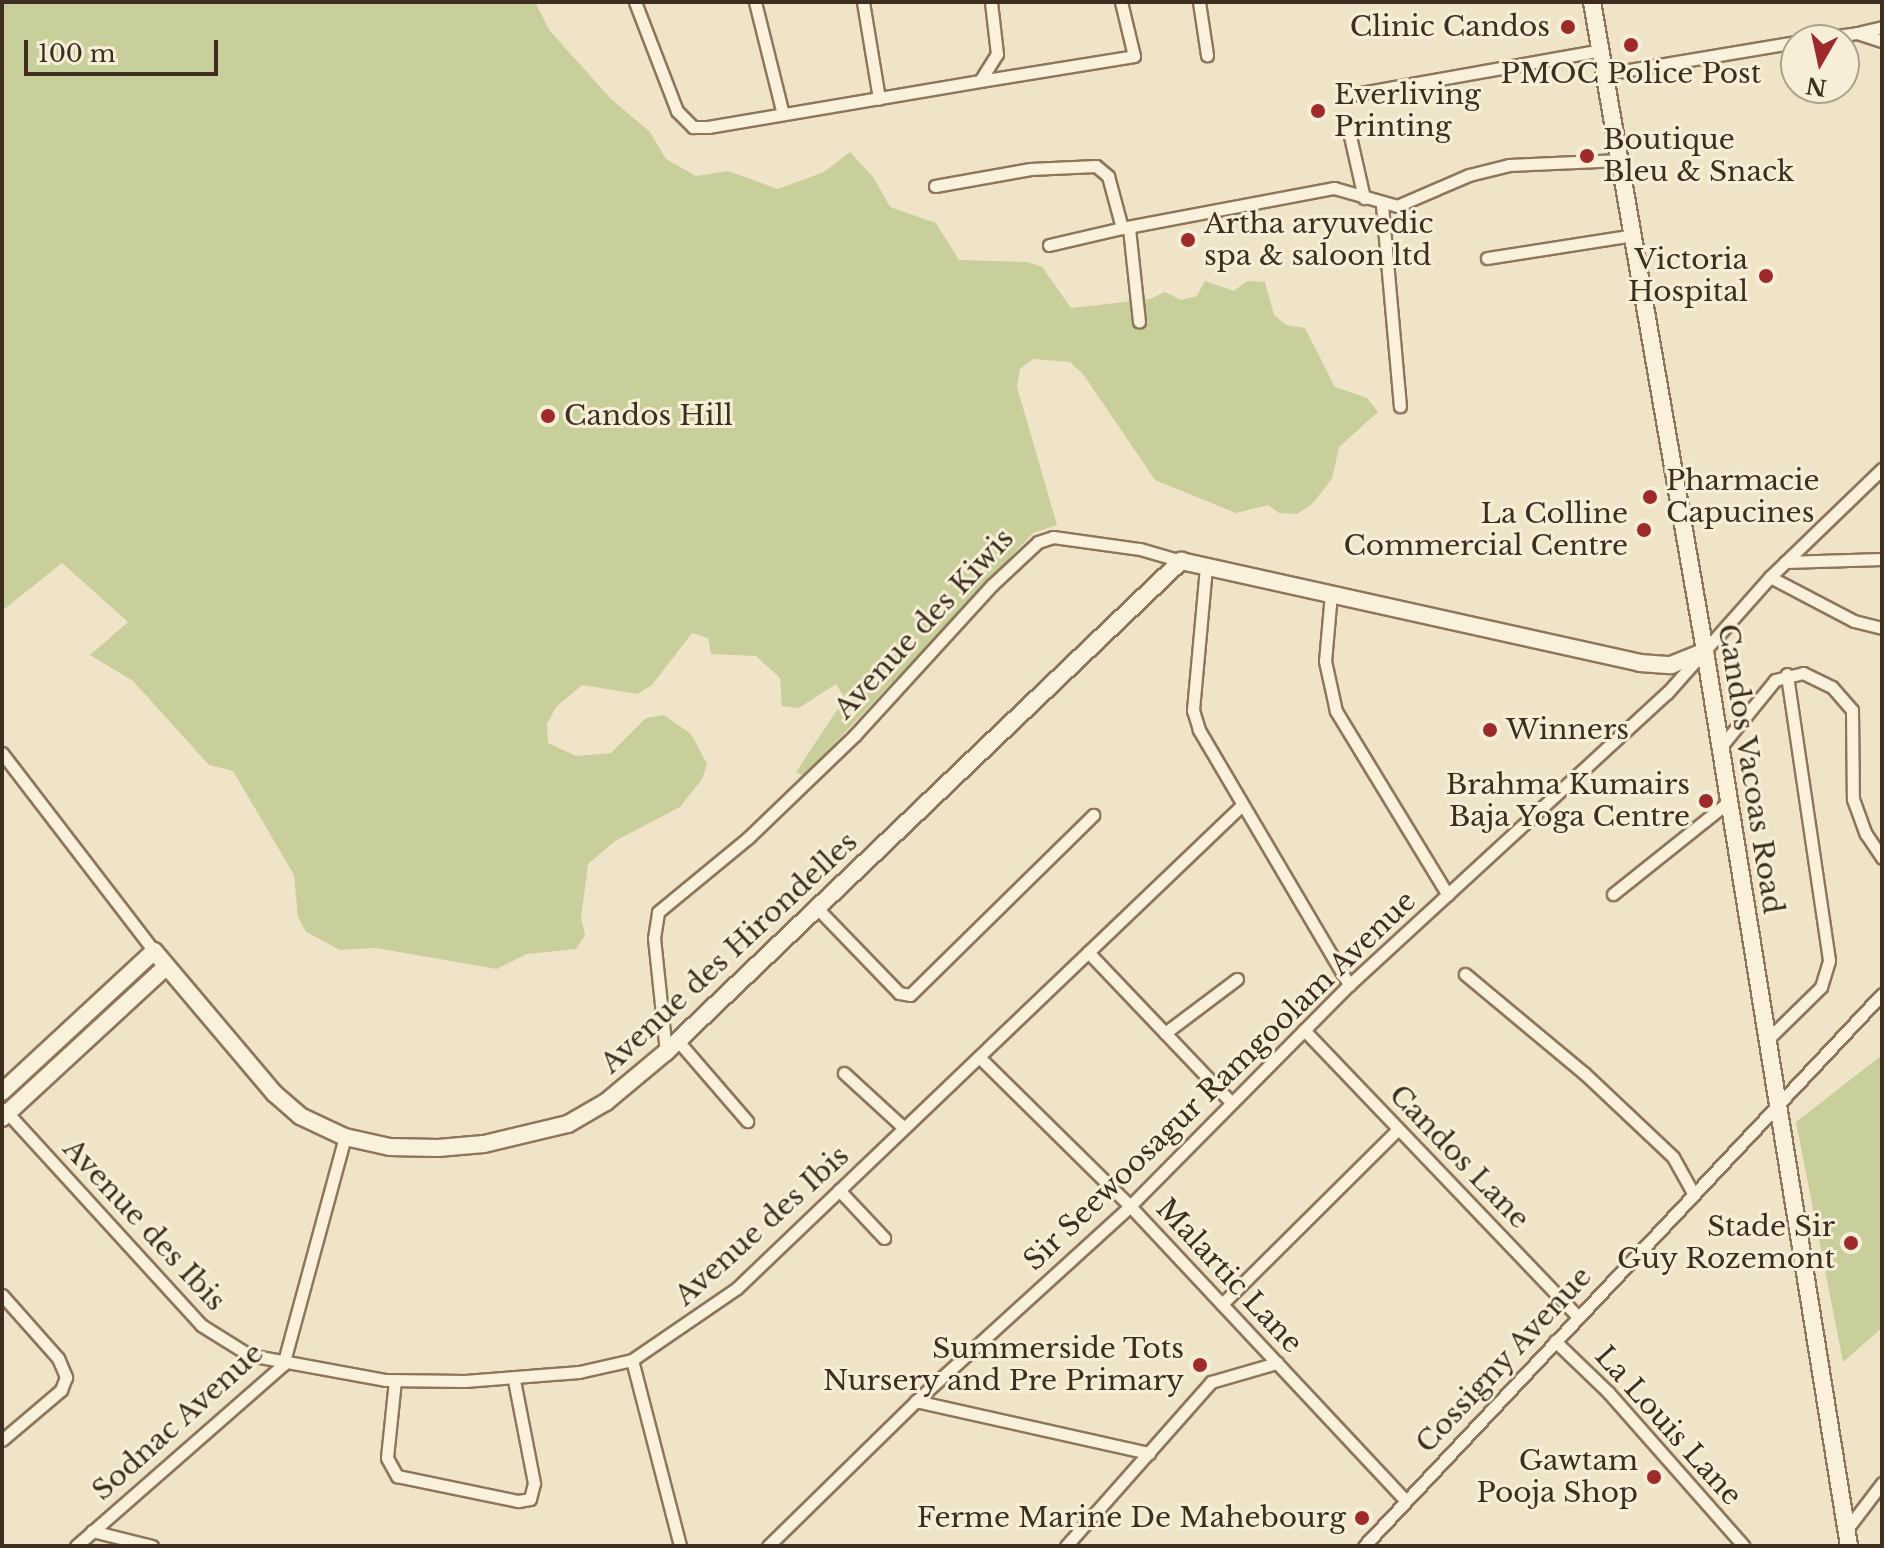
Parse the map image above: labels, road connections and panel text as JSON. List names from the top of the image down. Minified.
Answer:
{"streets":{"main road":["Avenue des Kiwis","Candos Vacoas Road","Avenue des Hirondelles"],"street":["Sir Seewoosagur Ramgoolam Avenue","Candos Lane","Avenue des Ibis","Malartic Lane","Cossigny Avenue","Sodnac Avenue","La Louis Lane"]},"crossings":[["Avenue des Kiwis","Candos Vacoas Road"],["Avenue des Kiwis","Avenue des Hirondelles"],["Avenue des Kiwis","Sir Seewoosagur Ramgoolam Avenue"],["Candos Vacoas Road","Sir Seewoosagur Ramgoolam Avenue"],["Candos Vacoas Road","Cossigny Avenue"],["Avenue des Hirondelles","Sodnac Avenue"],["Sir Seewoosagur Ramgoolam Avenue","Candos Lane"],["Sir Seewoosagur Ramgoolam Avenue","Malartic Lane"],["Candos Lane","Cossigny Avenue"],["Avenue des Ibis","Malartic Lane"],["Avenue des Ibis","Sodnac Avenue"],["Malartic Lane","Cossigny Avenue"],["Cossigny Avenue","La Louis Lane"]],"places":["Clinic Candos","PMOC Police Post","Everliving Printing","Boutique Bleu & Snack","Artha aryuvedic spa & saloon ltd","Victoria Hospital","Candos Hill","Pharmacie Capucines","La Colline Commercial Centre","Winners","Brahma Kumairs Baja Yoga Centre","Stade Sir Guy Rozemont","Summerside Tots Nursery and Pre Primary","Gawtam Pooja Shop","Ferme Marine De Mahebourg"],"scale_bar":"100 m","north":"bottom"}
